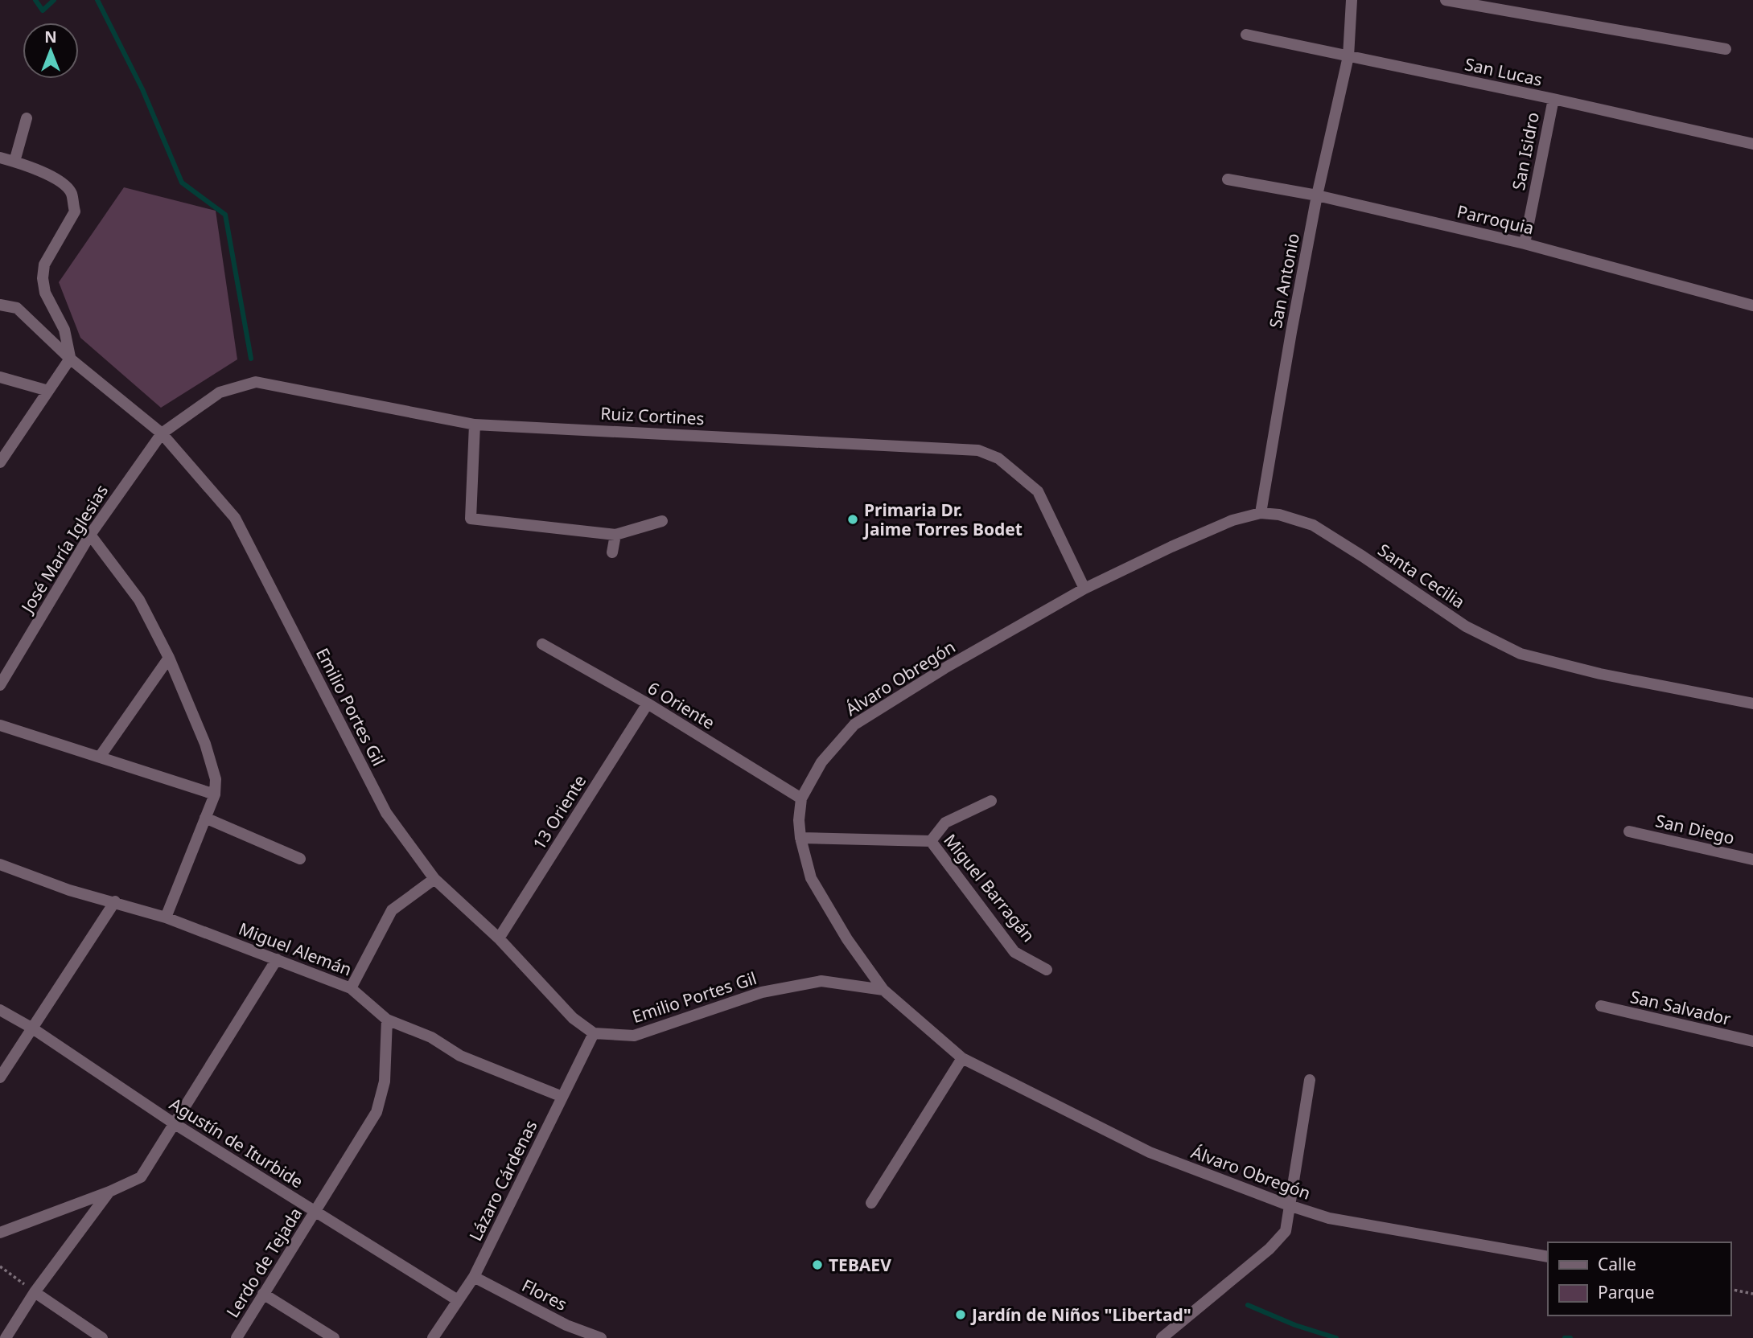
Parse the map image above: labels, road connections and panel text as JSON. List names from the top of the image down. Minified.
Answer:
{"streets":{"street":["San Lucas","San Isidro","Parroquia","San Antonio","Ruiz Cortines","José María Iglesias","Santa Cecilia","Álvaro Obregón","6 Oriente","Emilio Portes Gil","13 Oriente","San Diego","Miguel Barragán","Miguel Alemán","San Salvador","Agustín de Iturbide","Lázaro Cárdenas","Lerdo de Tejada","Flores"]},"crossings":[["San Lucas","San Isidro"],["San Lucas","San Antonio"],["San Isidro","Parroquia"],["Parroquia","San Antonio"],["San Antonio","Santa Cecilia"],["Ruiz Cortines","José María Iglesias"],["Ruiz Cortines","Santa Cecilia"],["Ruiz Cortines","Álvaro Obregón"],["Ruiz Cortines","Emilio Portes Gil"],["José María Iglesias","Emilio Portes Gil"],["Santa Cecilia","Álvaro Obregón"],["Álvaro Obregón","6 Oriente"],["Álvaro Obregón","Emilio Portes Gil"],["Álvaro Obregón","Miguel Barragán"],["6 Oriente","13 Oriente"],["Emilio Portes Gil","13 Oriente"],["Emilio Portes Gil","Lázaro Cárdenas"],["Miguel Alemán","Lázaro Cárdenas"],["Miguel Alemán","Lerdo de Tejada"],["Agustín de Iturbide","Lázaro Cárdenas"],["Agustín de Iturbide","Lerdo de Tejada"],["Lázaro Cárdenas","Flores"]],"places":["Primaria Dr. Jaime Torres Bodet","TEBAEV","Jardín de Niños \"Libertad\""],"legend":["Calle","Parque"],"north":"top"}
